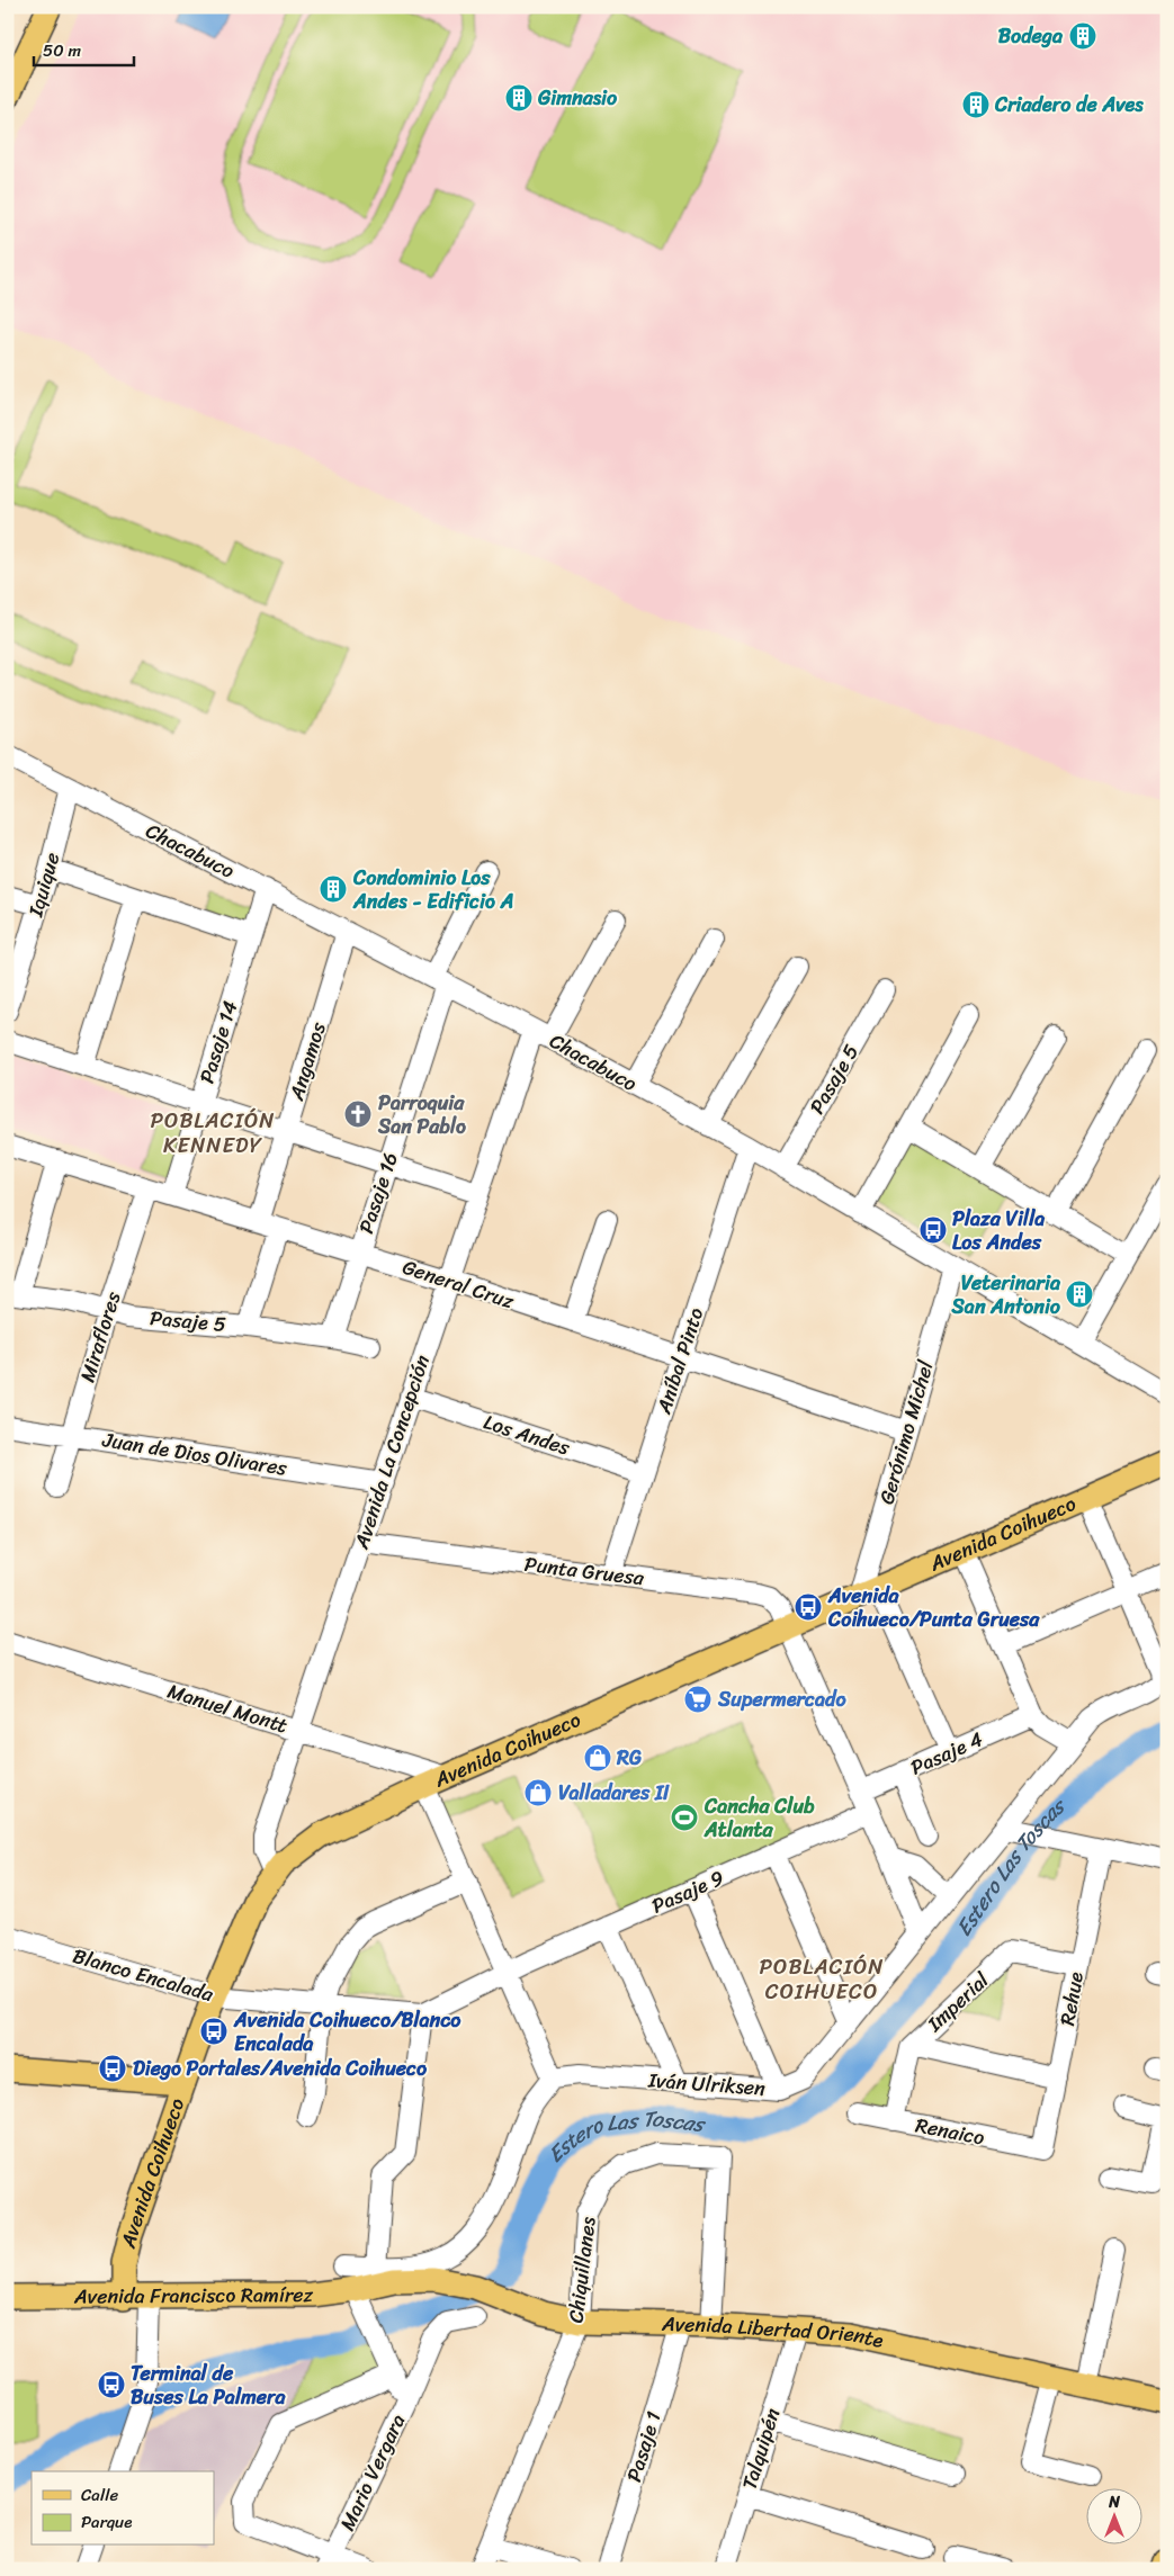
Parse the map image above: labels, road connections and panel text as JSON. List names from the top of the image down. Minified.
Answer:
{"streets":{"main road":["Avenida Coihueco","Avenida Francisco Ramírez","Avenida Libertad Oriente"],"street":["Chacabuco","Iquique","Pasaje 14","Angamos","Pasaje 5","Pasaje 16","General Cruz","Miraflores","Aníbal Pinto","Gerónimo Michel","Los Andes","Avenida La Concepción","Juan de Dios Olivares","Punta Gruesa","Manuel Montt","Pasaje 4","Pasaje 9","Blanco Encalada","Rehue","Imperial","Iván Ulriksen","Renaico","Chiquillanes","Pasaje 1","Talquipén","Mario Vergara"]},"crossings":[["Chacabuco","Iquique"],["Chacabuco","Pasaje 14"],["Chacabuco","Angamos"],["Chacabuco","Pasaje 5"],["Chacabuco","Pasaje 16"],["Chacabuco","Aníbal Pinto"],["Chacabuco","Gerónimo Michel"],["Chacabuco","Avenida La Concepción"],["Pasaje 14","General Cruz"],["Angamos","General Cruz"],["Pasaje 5","Pasaje 16"],["Pasaje 5","Miraflores"],["Pasaje 16","General Cruz"],["General Cruz","Miraflores"],["General Cruz","Aníbal Pinto"],["General Cruz","Gerónimo Michel"],["General Cruz","Avenida La Concepción"],["Miraflores","Juan de Dios Olivares"],["Aníbal Pinto","Los Andes"],["Aníbal Pinto","Punta Gruesa"],["Gerónimo Michel","Avenida Coihueco"],["Los Andes","Avenida La Concepción"],["Avenida La Concepción","Juan de Dios Olivares"],["Avenida La Concepción","Avenida Coihueco"],["Avenida La Concepción","Punta Gruesa"],["Avenida La Concepción","Manuel Montt"],["Avenida Coihueco","Punta Gruesa"],["Avenida Coihueco","Manuel Montt"],["Avenida Coihueco","Blanco Encalada"],["Avenida Coihueco","Avenida Francisco Ramírez"],["Punta Gruesa","Pasaje 4"],["Punta Gruesa","Pasaje 9"],["Punta Gruesa","Iván Ulriksen"],["Rehue","Imperial"],["Rehue","Renaico"],["Imperial","Renaico"],["Chiquillanes","Avenida Libertad Oriente"],["Avenida Francisco Ramírez","Avenida Libertad Oriente"],["Avenida Francisco Ramírez","Mario Vergara"],["Avenida Libertad Oriente","Pasaje 1"],["Avenida Libertad Oriente","Talquipén"]],"districts":["POBLACIÓN KENNEDY","POBLACIÓN COIHUECO"],"water":["Estero Las Toscas"],"places":{"building":["Bodega","Gimnasio","Criadero de Aves","Condominio Los Andes - Edificio A","Veterinaria San Antonio"],"church":["Parroquia San Pablo"],"bus stop":["Plaza Villa Los Andes","Avenida Coihueco/Punta Gruesa","Avenida Coihueco/Blanco Encalada","Diego Portales/Avenida Coihueco","Terminal de Buses La Palmera"],"supermarket":["Supermercado"],"shop":["RG","Valladares II"],"sports":["Cancha Club Atlanta"]},"legend":["Calle","Parque"],"scale_bar":"50 m","north":"top"}
